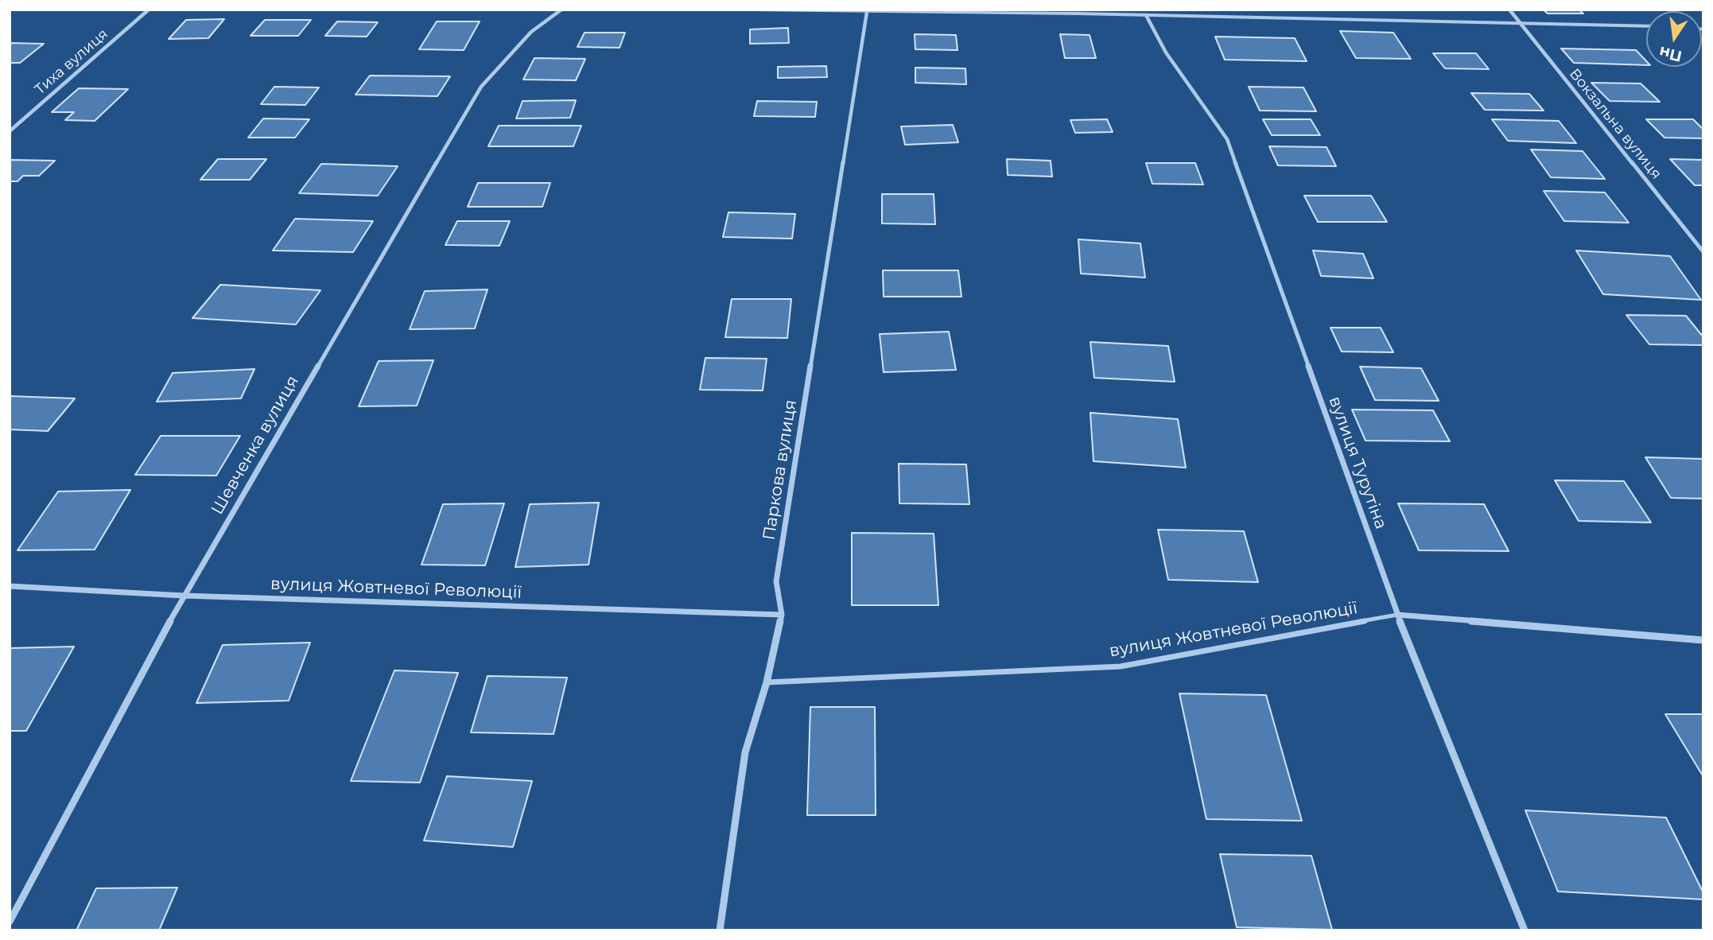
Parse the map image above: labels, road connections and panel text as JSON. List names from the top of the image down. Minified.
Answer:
{"streets":{"street":["Тиха вулиця","Вокзальна вулиця","Шевченка вулиця","вулиця Турутіна","Паркова вулиця","вулиця Жовтневої Революції"]},"crossings":[["Шевченка вулиця","вулиця Жовтневої Революції"],["вулиця Турутіна","вулиця Жовтневої Революції"],["Паркова вулиця","вулиця Жовтневої Революції"]],"north":"bottom"}
